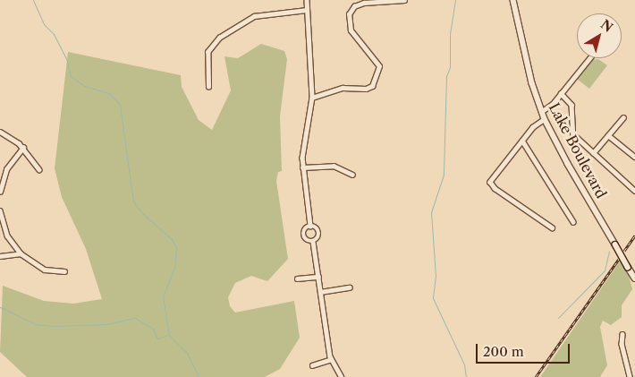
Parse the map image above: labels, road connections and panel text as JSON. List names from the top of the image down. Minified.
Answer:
{"streets":{"main road":["Lake Boulevard"]},"scale_bar":"200 m","north":"top right"}
